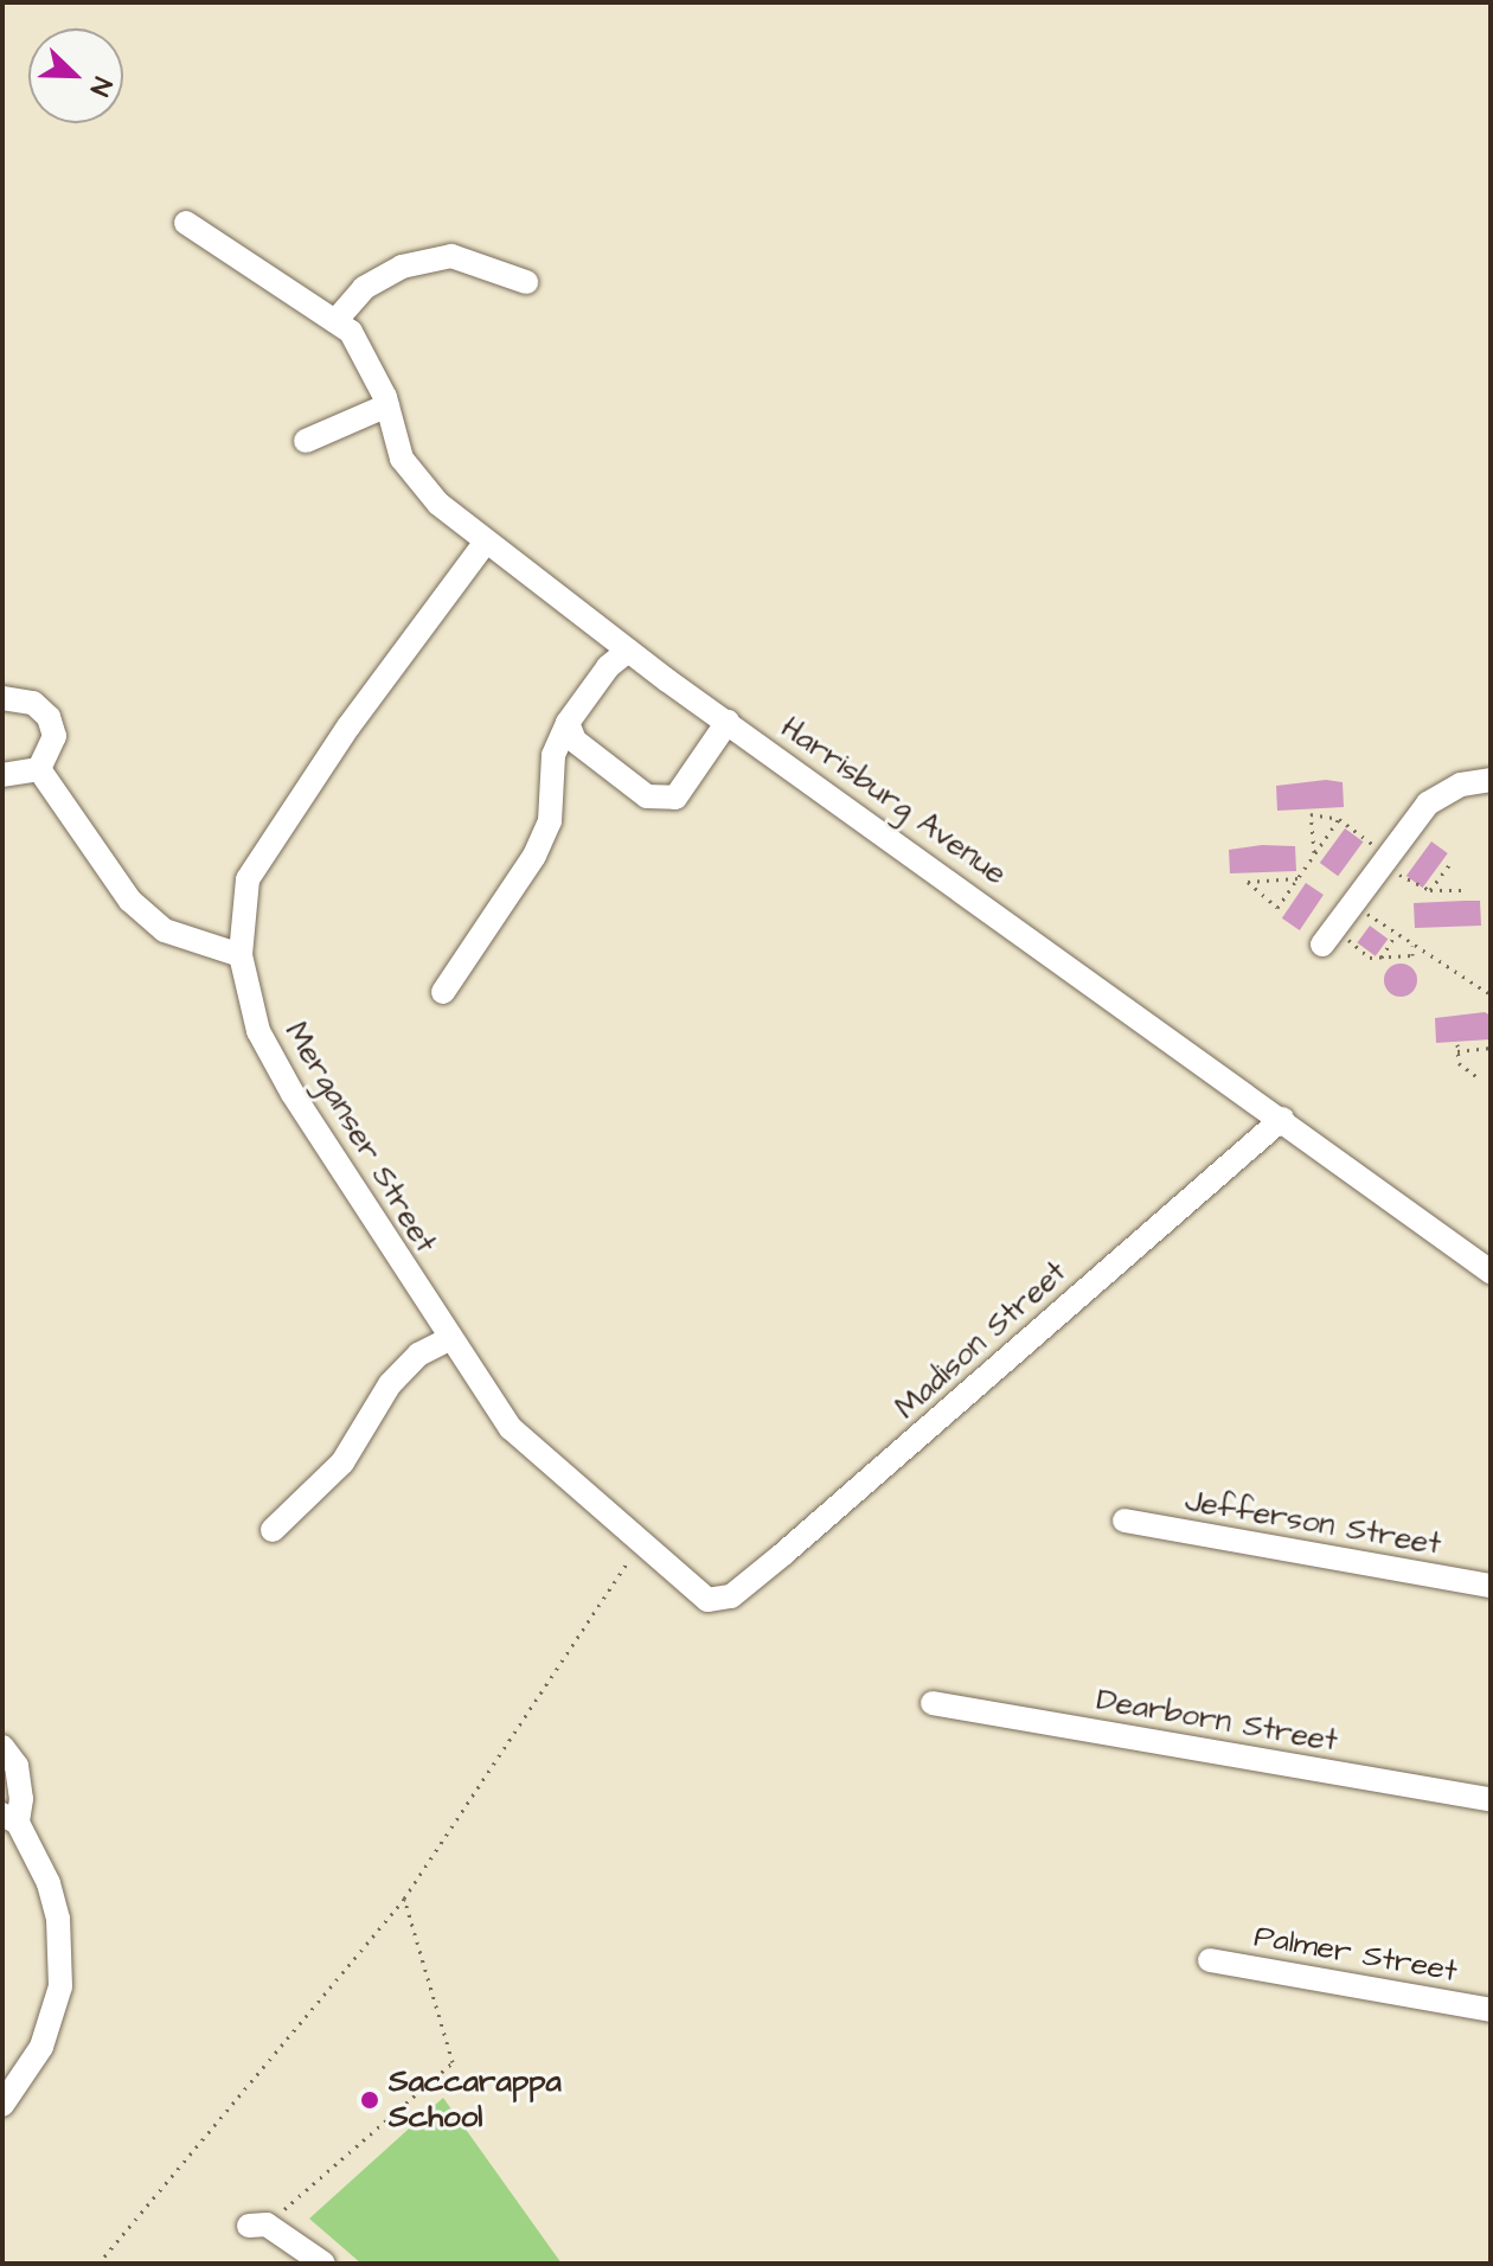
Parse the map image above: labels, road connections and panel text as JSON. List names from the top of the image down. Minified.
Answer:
{"streets":{"street":["Harrisburg Avenue","Merganser Street","Madison Street","Jefferson Street","Dearborn Street","Palmer Street"]},"crossings":[["Harrisburg Avenue","Merganser Street"],["Harrisburg Avenue","Madison Street"],["Merganser Street","Madison Street"]],"places":["Saccarappa School"],"north":"bottom right"}
